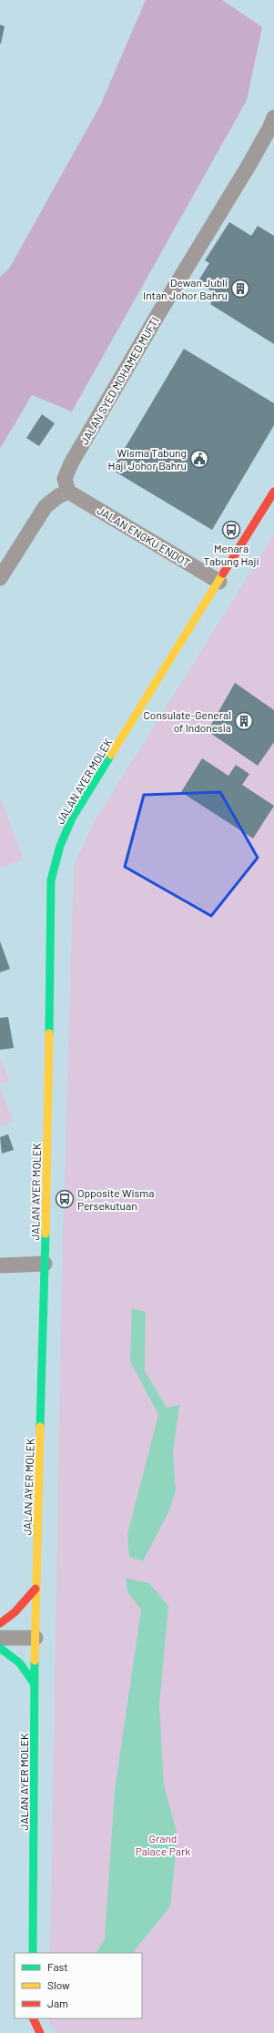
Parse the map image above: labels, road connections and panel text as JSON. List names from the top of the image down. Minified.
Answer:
{"streets":{"main road":["JALAN AYER MOLEK"],"street":["JALAN SYED MOHAMED MUFTI","JALAN ENGKU ENDOT"]},"crossings":[["JALAN SYED MOHAMED MUFTI","JALAN ENGKU ENDOT"],["JALAN ENGKU ENDOT","JALAN AYER MOLEK"]],"parks":["Grand Palace Park"],"places":{"building":["Dewan Jubli Intan Johor Bahru","Consulate-General of Indonesia"],"public building":["Wisma Tabung Haji Johor Bahru"],"bus stop":["Menara Tabung Haji","Opposite Wisma Persekutuan"]},"legend":["Fast","Slow","Jam"]}
